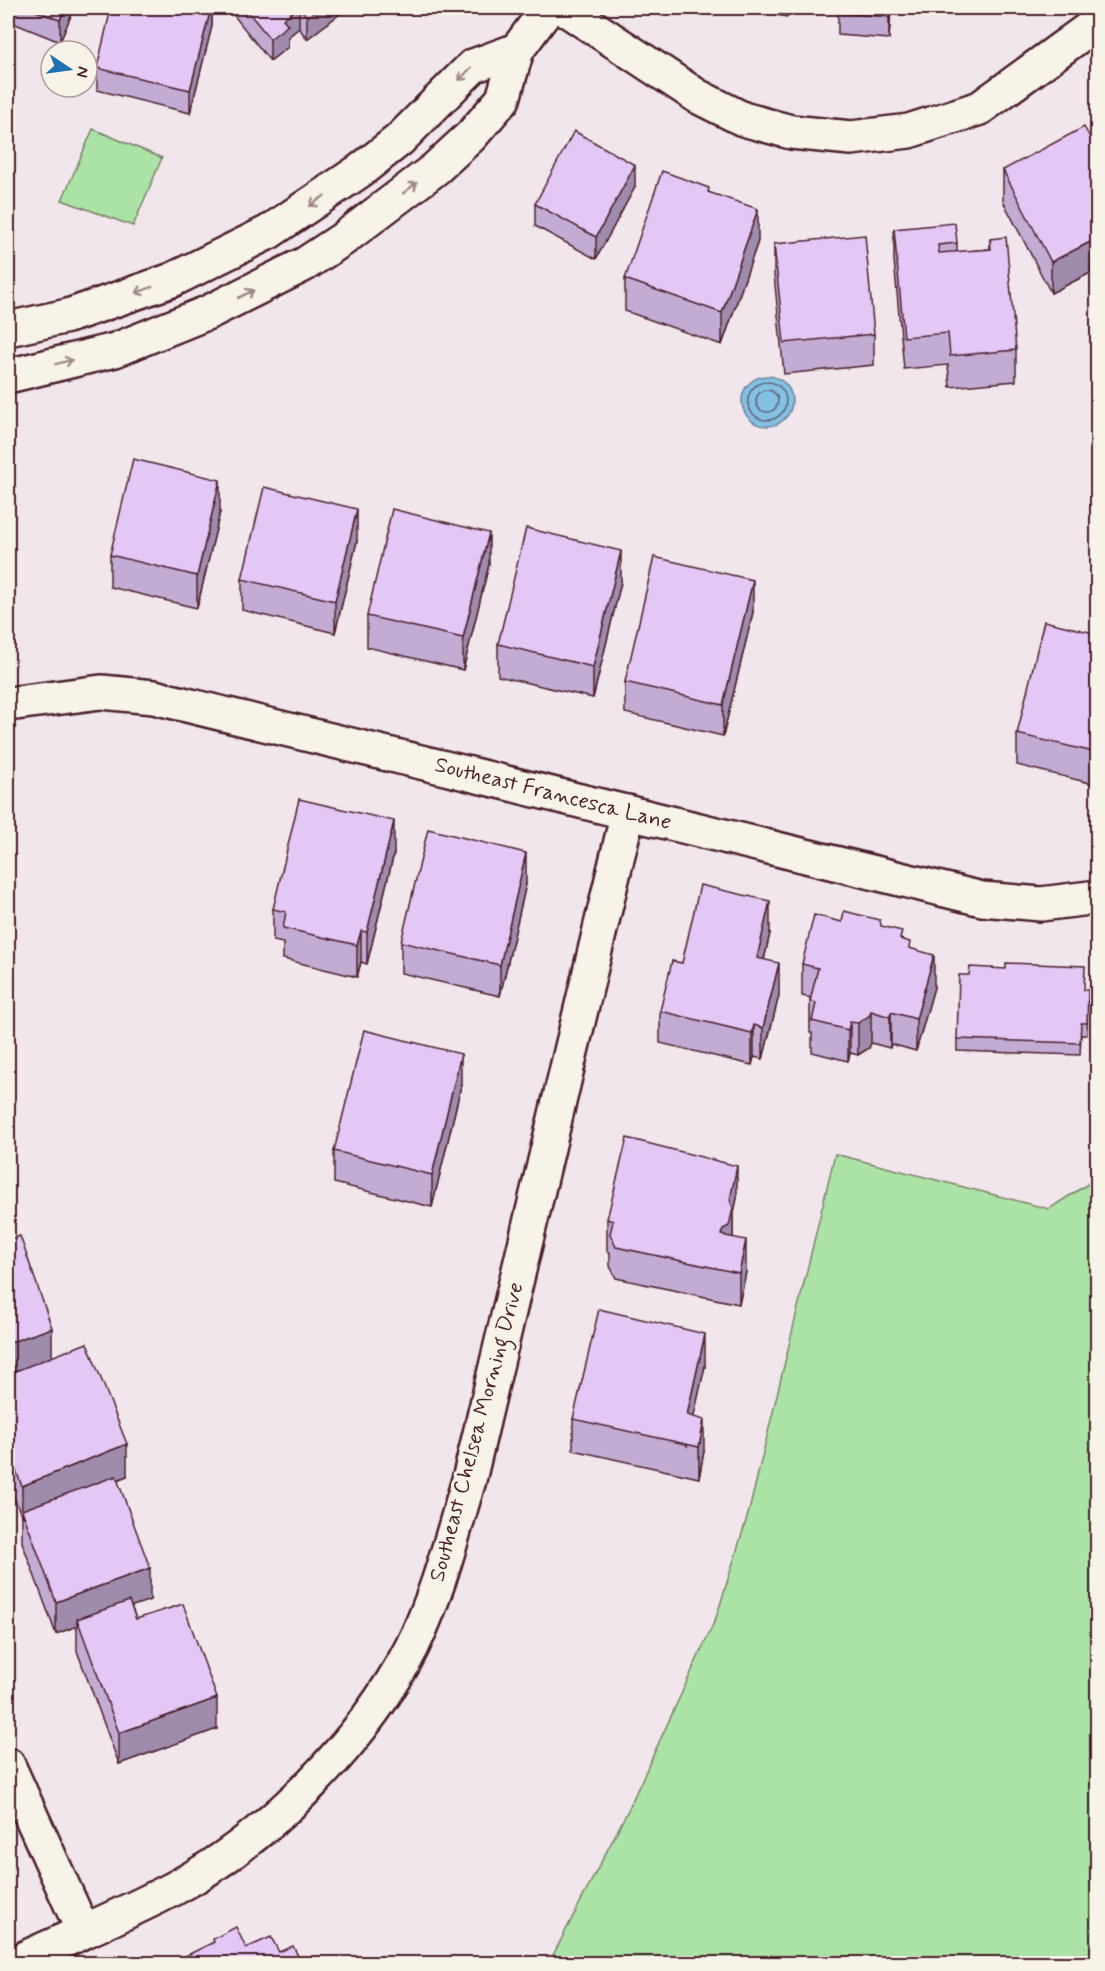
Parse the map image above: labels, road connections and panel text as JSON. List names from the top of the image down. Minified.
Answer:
{"streets":{"street":["Southeast Francesca Lane","Southeast Chelsea Morning Drive"]},"crossings":[["Southeast Francesca Lane","Southeast Chelsea Morning Drive"]],"north":"right"}
